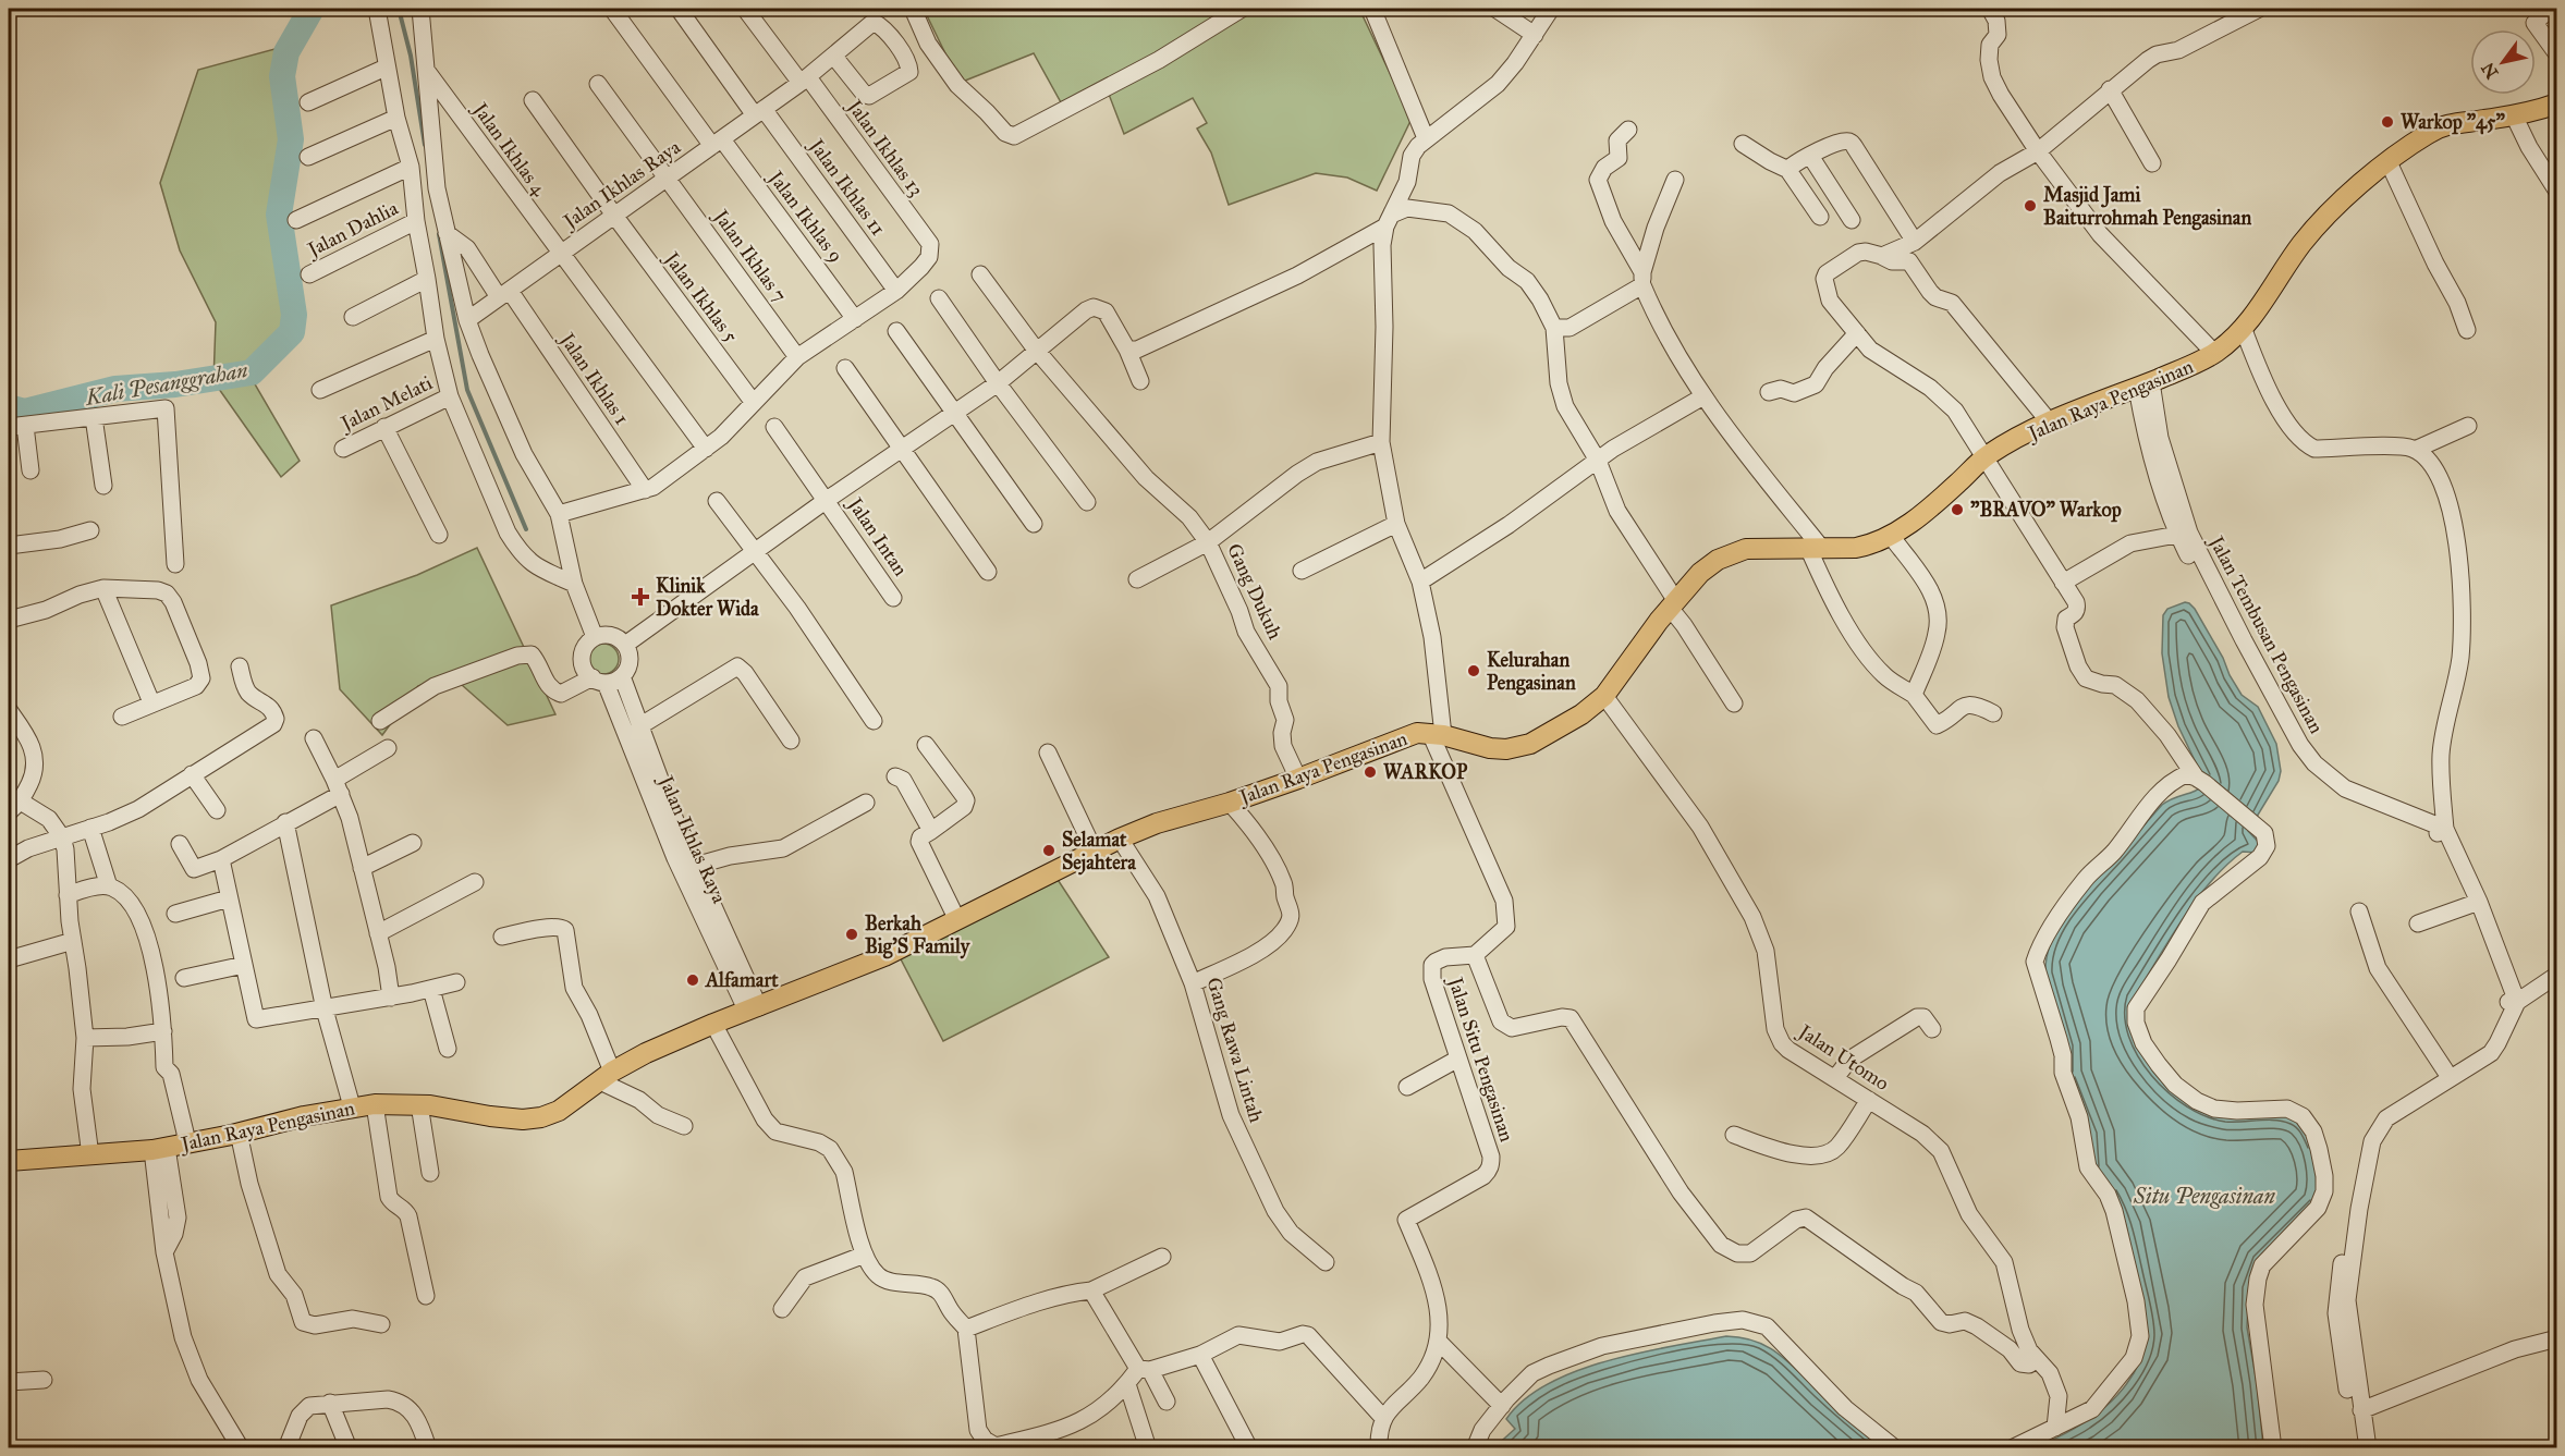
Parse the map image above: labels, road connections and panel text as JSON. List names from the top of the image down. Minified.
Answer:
{"streets":{"main road":["Jalan Raya Pengasinan"],"street":["Jalan Ikhlas 13","Jalan Ikhlas 4","Jalan Ikhlas Raya","Jalan Ikhlas 11","Jalan Ikhlas 9","Jalan Dahlia","Jalan Ikhlas 7","Jalan Ikhlas 5","Jalan Ikhlas 1","Jalan Melati","Jalan Intan","Gang Dukuh","Jalan Tembusan Pengasinan","Gang Rawa Lintah","Jalan Utomo","Jalan Situ Pengasinan"]},"crossings":[["Jalan Ikhlas 13","Jalan Ikhlas Raya"],["Jalan Ikhlas 13","Jalan Ikhlas 11"],["Jalan Ikhlas 4","Jalan Ikhlas Raya"],["Jalan Ikhlas Raya","Jalan Ikhlas 11"],["Jalan Ikhlas Raya","Jalan Ikhlas 9"],["Jalan Ikhlas Raya","Jalan Ikhlas 7"],["Jalan Ikhlas Raya","Jalan Ikhlas 5"],["Jalan Ikhlas Raya","Jalan Ikhlas 1"],["Jalan Ikhlas Raya","Jalan Raya Pengasinan"],["Jalan Raya Pengasinan","Gang Dukuh"],["Jalan Raya Pengasinan","Jalan Tembusan Pengasinan"],["Jalan Raya Pengasinan","Gang Rawa Lintah"],["Jalan Raya Pengasinan","Jalan Utomo"],["Jalan Raya Pengasinan","Jalan Situ Pengasinan"]],"water":["Kali Pesanggrahan","Situ Pengasinan"],"places":{"other":["Warkop \"45\"","Masjid Jami Baiturrohmah Pengasinan","\"BRAVO\" Warkop","Kelurahan Pengasinan","WARKOP","Selamat Sejahtera","Berkah Big'S Family","Alfamart"],"health":["Klinik Dokter Wida"]},"north":"bottom left"}
